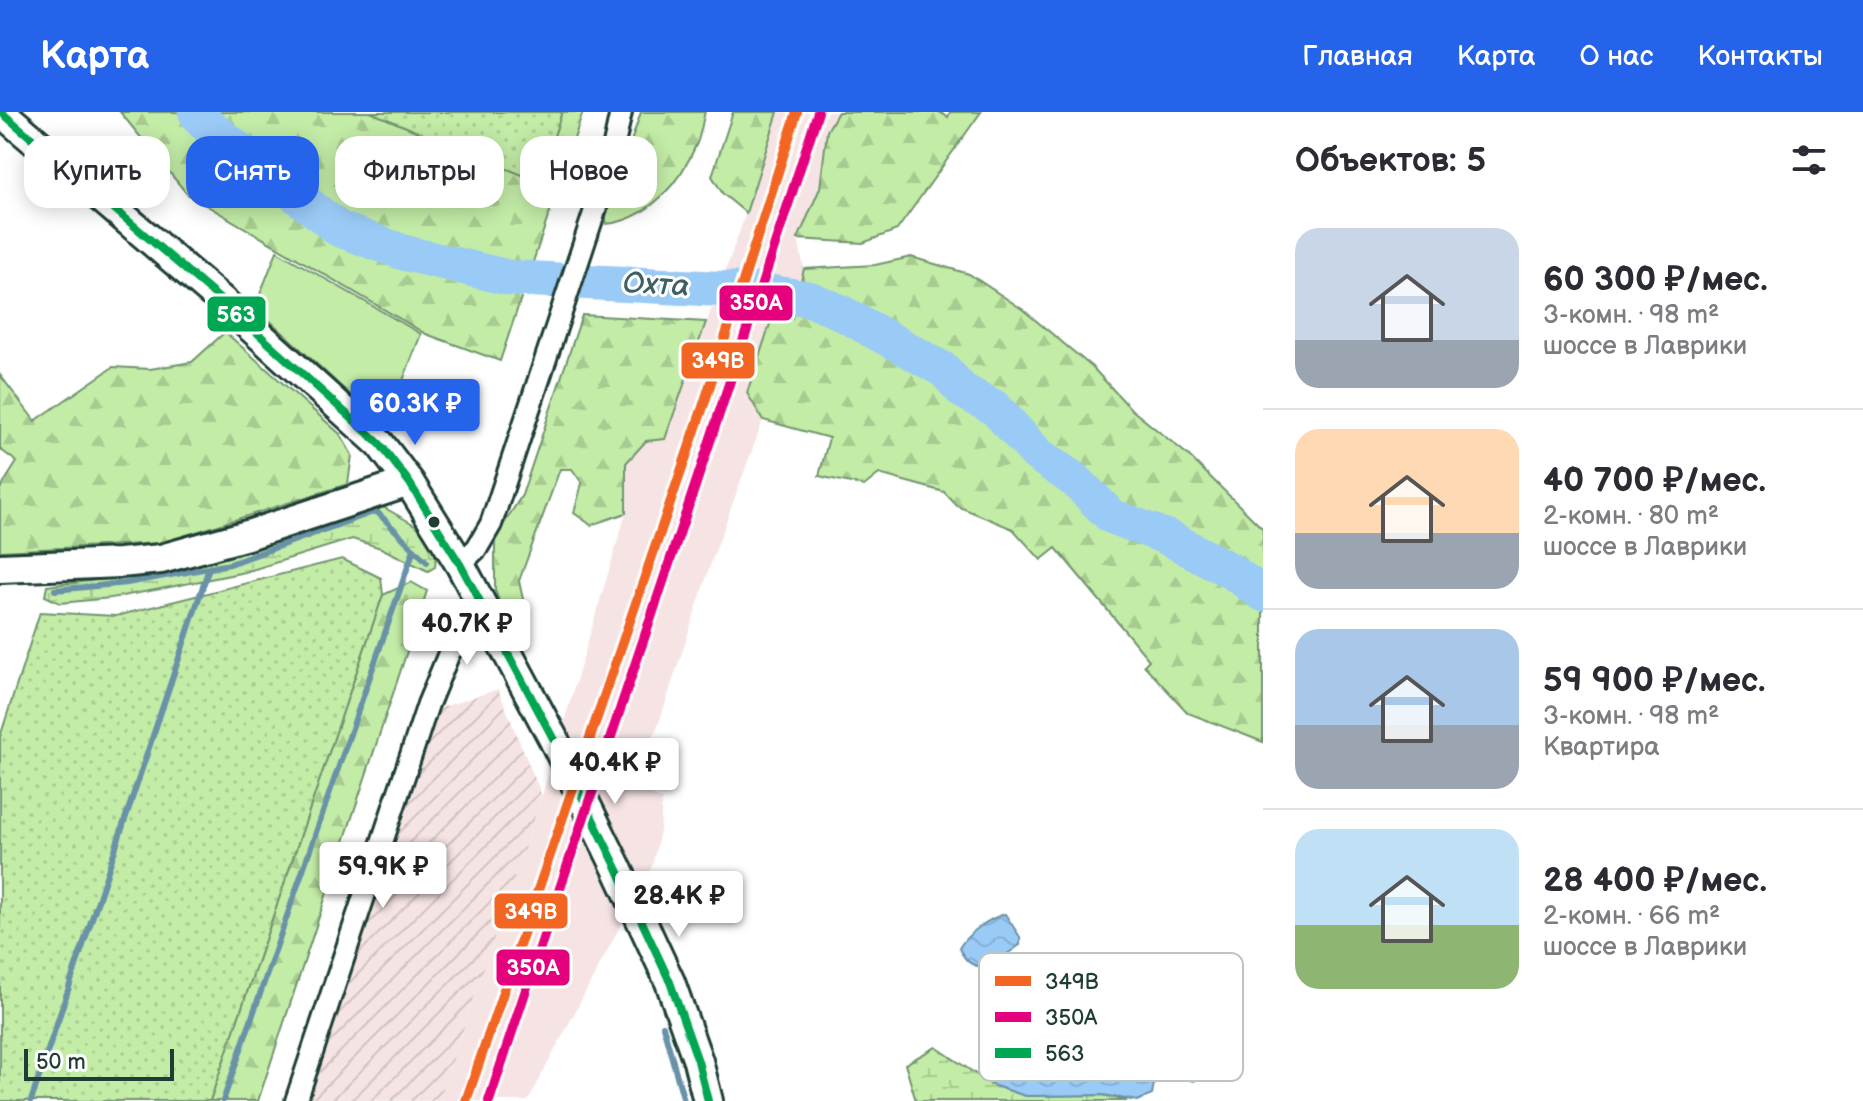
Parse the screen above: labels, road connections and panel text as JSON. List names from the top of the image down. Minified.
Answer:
{"water":["Охта"],"lines":["transit line 349В","transit line 350А","transit line 563"],"legend":["349В","350А","563"],"scale_bar":"50 m","page":{"header":"Карта","nav":["Главная","Карта","О нас","Контакты"],"heading":"Объектов: 5","chip":["Купить","Снять","Фильтры","Новое"],"list":[{"name":"60 300 ₽/мес.","note":"3-комн. · 98 m² · шоссе в Лаврики"},{"name":"40 700 ₽/мес.","note":"2-комн. · 80 m² · шоссе в Лаврики"},{"name":"59 900 ₽/мес.","note":"3-комн. · 98 m² · Квартира"},{"name":"28 400 ₽/мес.","note":"2-комн. · 66 m² · шоссе в Лаврики"}],"price":["60.3K ₽","40.7K ₽","40.4K ₽","59.9K ₽","28.4K ₽"],"scale":"50 m"}}
